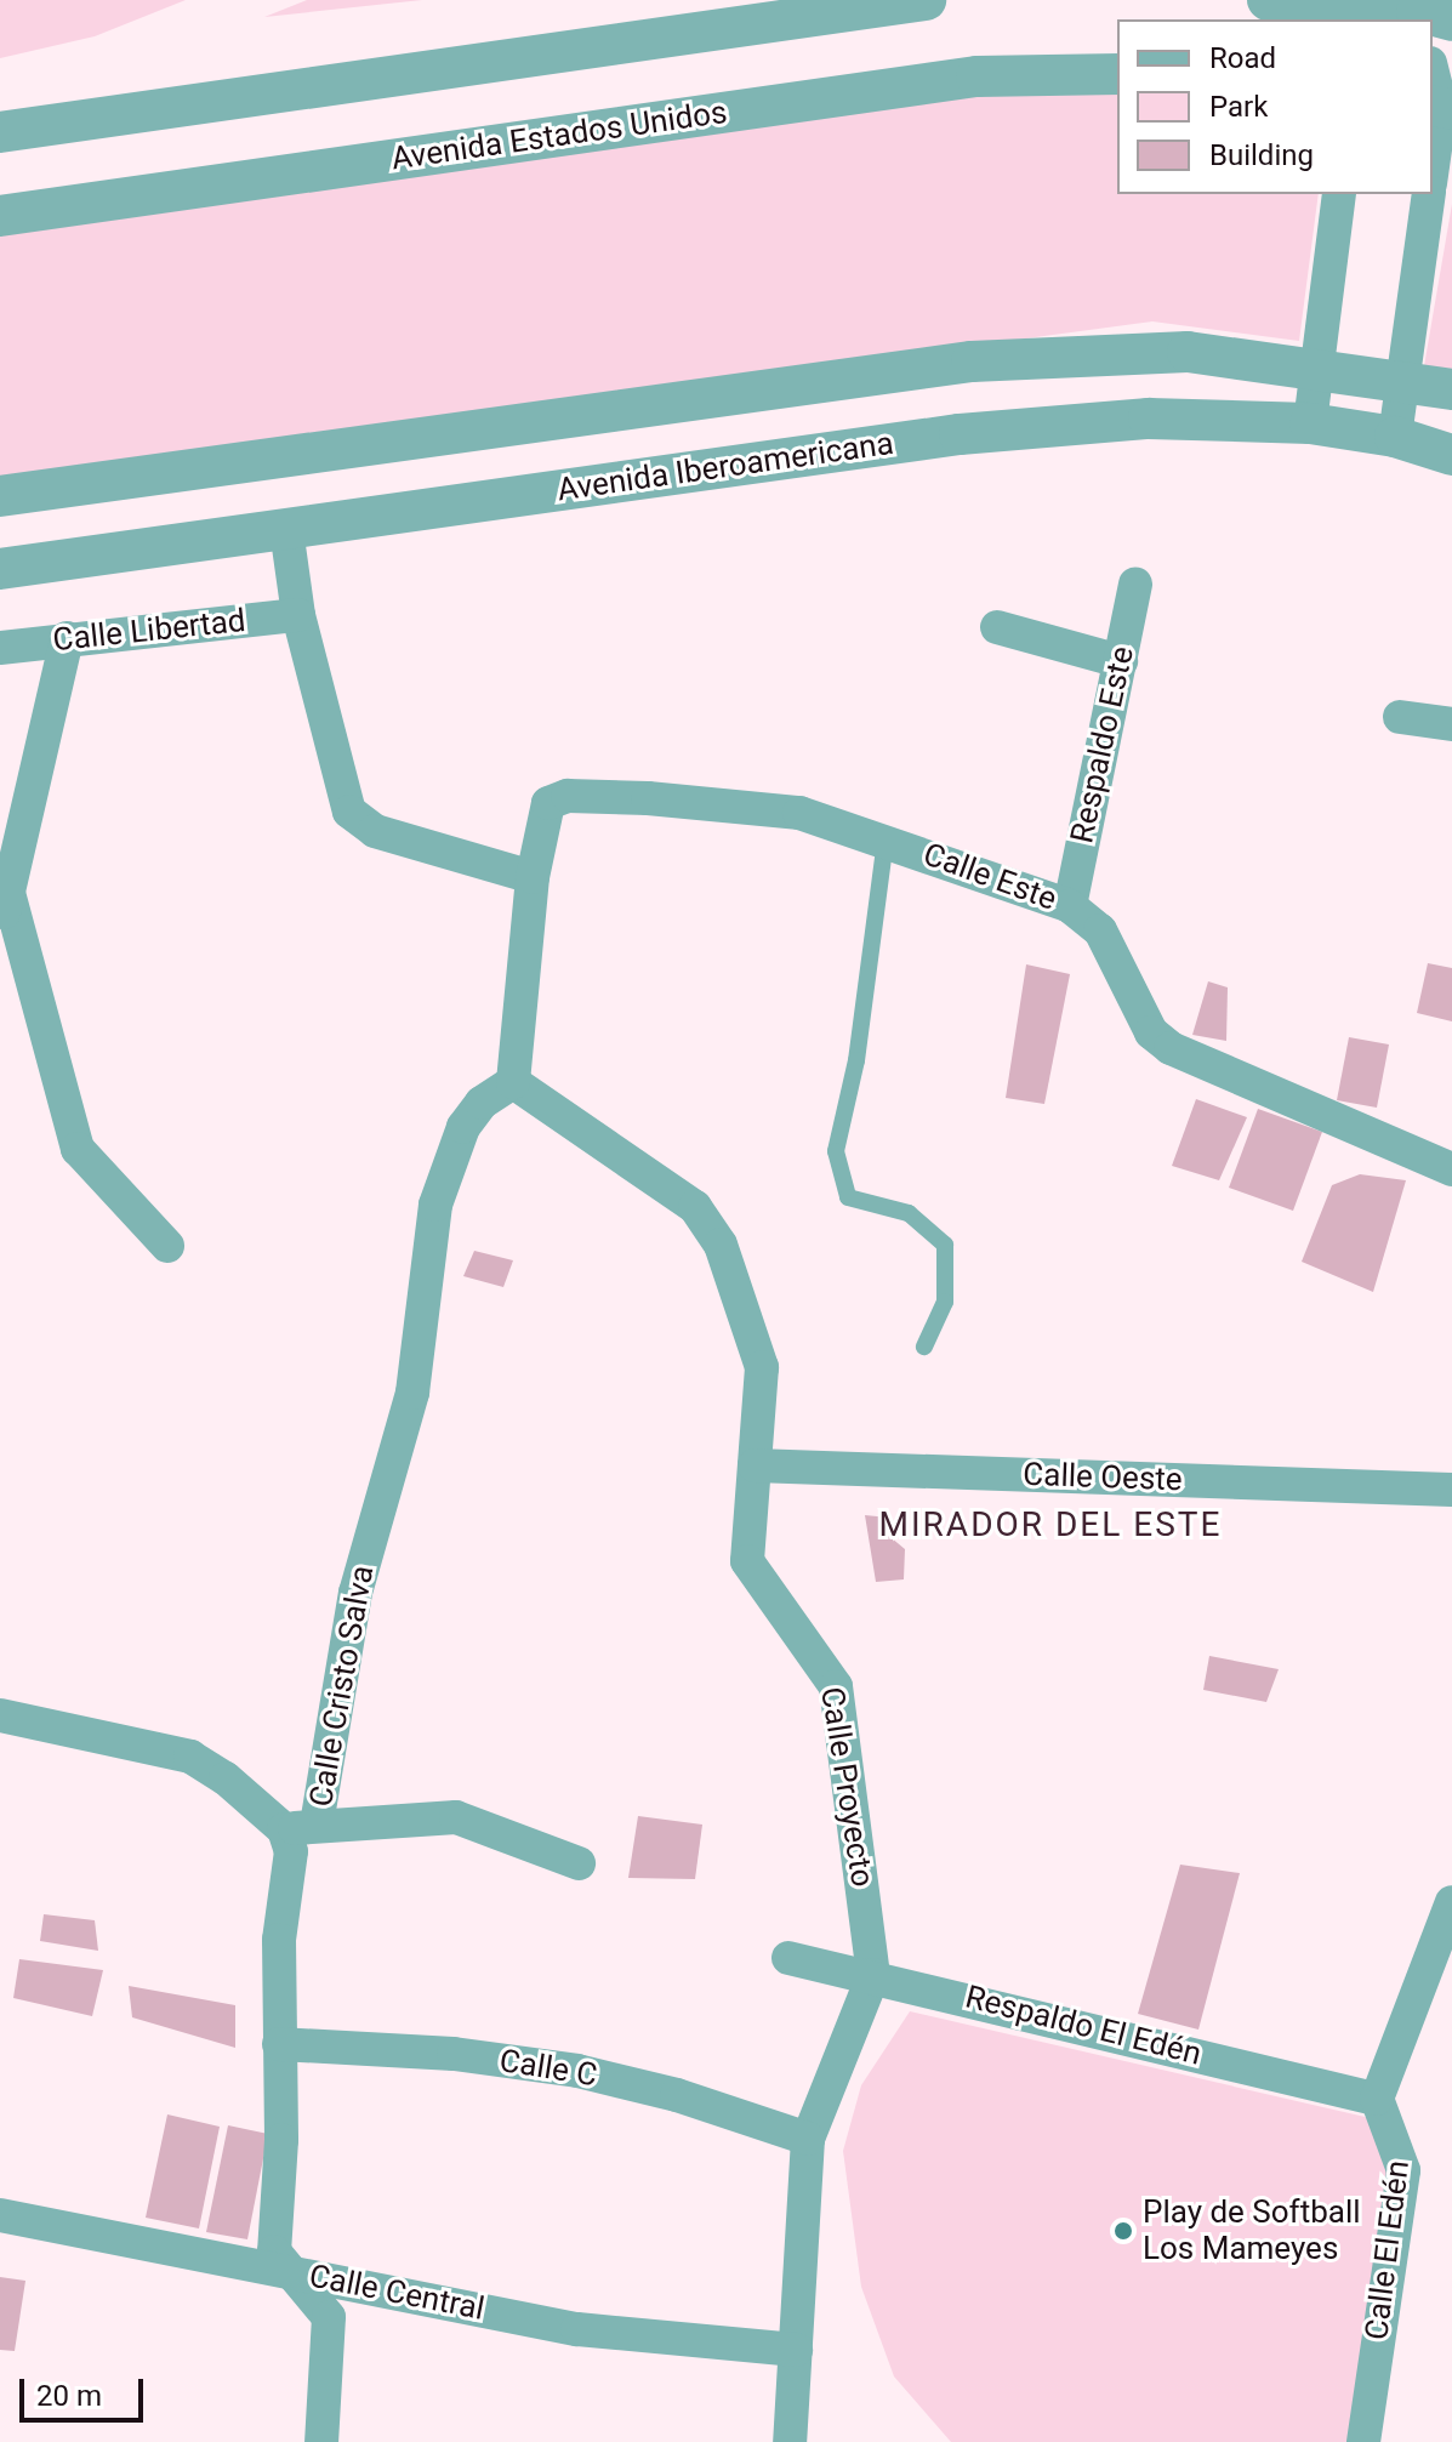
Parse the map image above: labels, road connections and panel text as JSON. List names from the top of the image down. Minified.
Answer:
{"streets":{"street":["Avenida Estados Unidos","Avenida Iberoamericana","Calle Libertad","Respaldo Este","Calle Este","Calle Oeste","Calle Cristo Salva","Calle Proyecto","Respaldo El Edén","Calle C","Calle El Edén","Calle Central"]},"crossings":[["Respaldo Este","Calle Este"],["Calle Oeste","Calle Proyecto"],["Calle Cristo Salva","Calle Proyecto"],["Calle Cristo Salva","Calle C"],["Calle Cristo Salva","Calle Central"],["Calle Proyecto","Respaldo El Edén"],["Calle Proyecto","Calle C"],["Calle Proyecto","Calle Central"],["Respaldo El Edén","Calle El Edén"]],"districts":["MIRADOR DEL ESTE"],"places":["Play de Softball Los Mameyes"],"legend":["Road","Park","Building"],"scale_bar":"20 m"}
